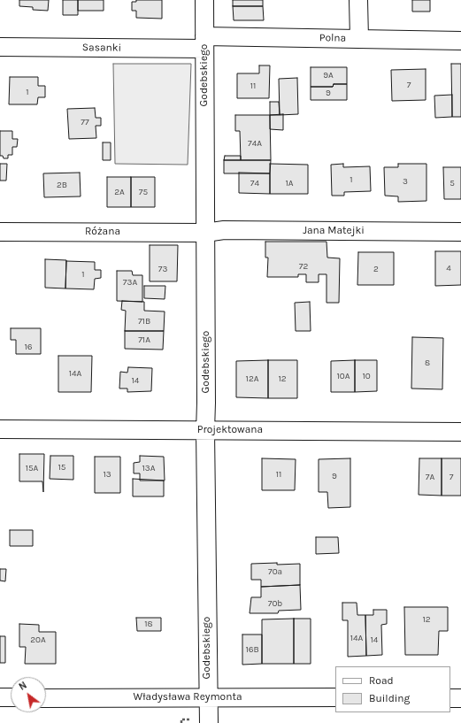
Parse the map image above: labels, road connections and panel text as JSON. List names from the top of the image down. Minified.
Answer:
{"streets":{"street":["Polna","Sasanki","Godebskiego","Jana Matejki","Różana","Projektowana","Władysława Reymonta"]},"crossings":[["Polna","Sasanki"],["Polna","Godebskiego"],["Sasanki","Godebskiego"],["Godebskiego","Jana Matejki"],["Godebskiego","Różana"],["Godebskiego","Projektowana"],["Godebskiego","Władysława Reymonta"],["Jana Matejki","Różana"]],"house_numbers":["9A","7","11","1","9","77","74A","1","3","74","1A","5","2B","2A","75","72","4","73","2","1","73A","71B","71A","16","8","14A","10A","10","12A","12","14","15","15A","13A","13","11","9","7A","7","70a","70b","12","18","14A","20A","14","16B"],"legend":["Road","Building"],"north":"top left"}
